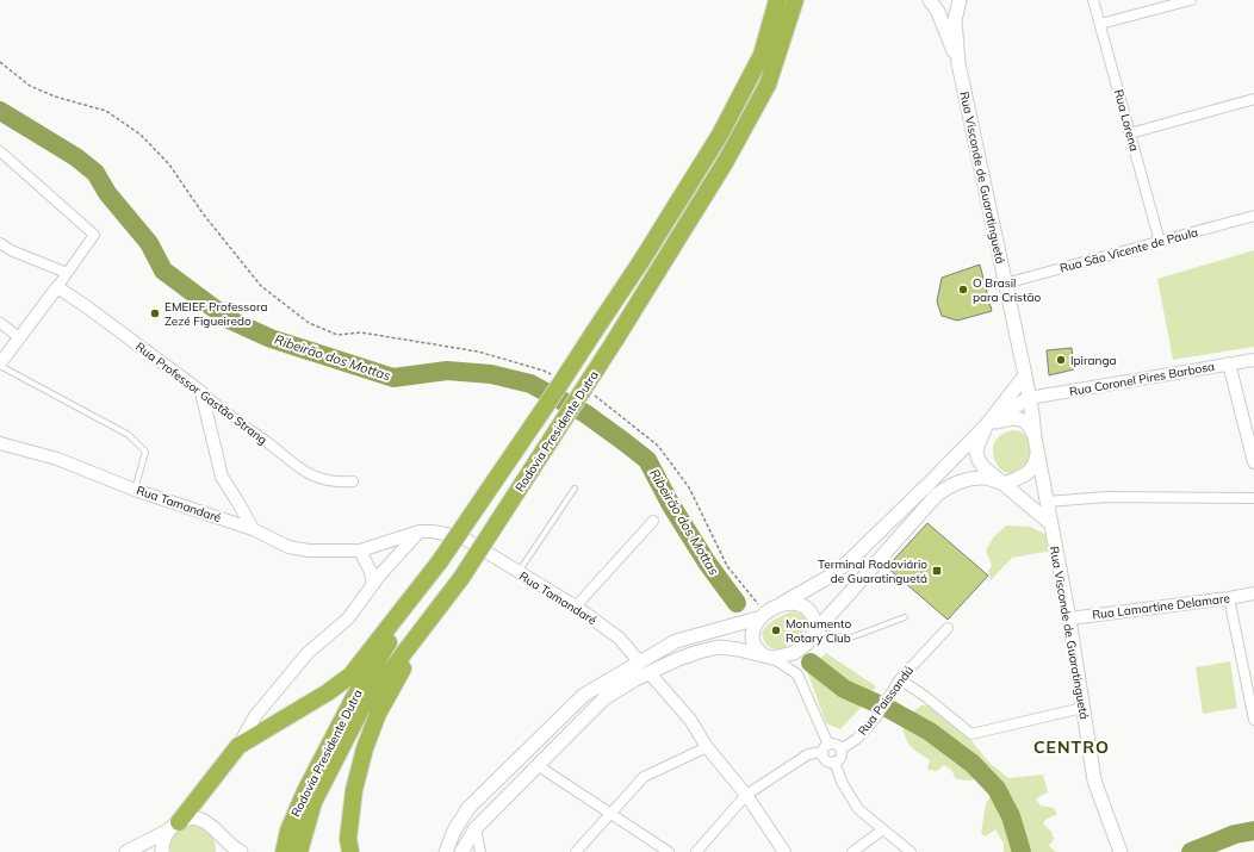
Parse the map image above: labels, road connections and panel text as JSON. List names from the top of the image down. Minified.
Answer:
{"streets":{"highway":["Rodovia Presidente Dutra"],"main road":["Rua Visconde de Guaratinguetá"],"street":["Rua Lorena","Rua São Vicente de Paula","Rua Coronel Pires Barbosa","Rua Professor Gastão Strang","Rua Tamandaré","Rua Lamartine Delamare","Rua Paissandú"]},"crossings":[["Rua Lorena","Rua São Vicente de Paula"],["Rua Visconde de Guaratinguetá","Rua São Vicente de Paula"],["Rua Visconde de Guaratinguetá","Rua Coronel Pires Barbosa"],["Rua Visconde de Guaratinguetá","Rua Lamartine Delamare"]],"districts":["CENTRO"],"water":["Ribeirão dos Mottas"],"places":{"other":["O Brasil para Cristão","EMEIEF Professora Zezé Figueiredo","Ipiranga","Monumento Rotary Club"],"transit":["Terminal Rodoviário de Guaratinguetá"]}}
